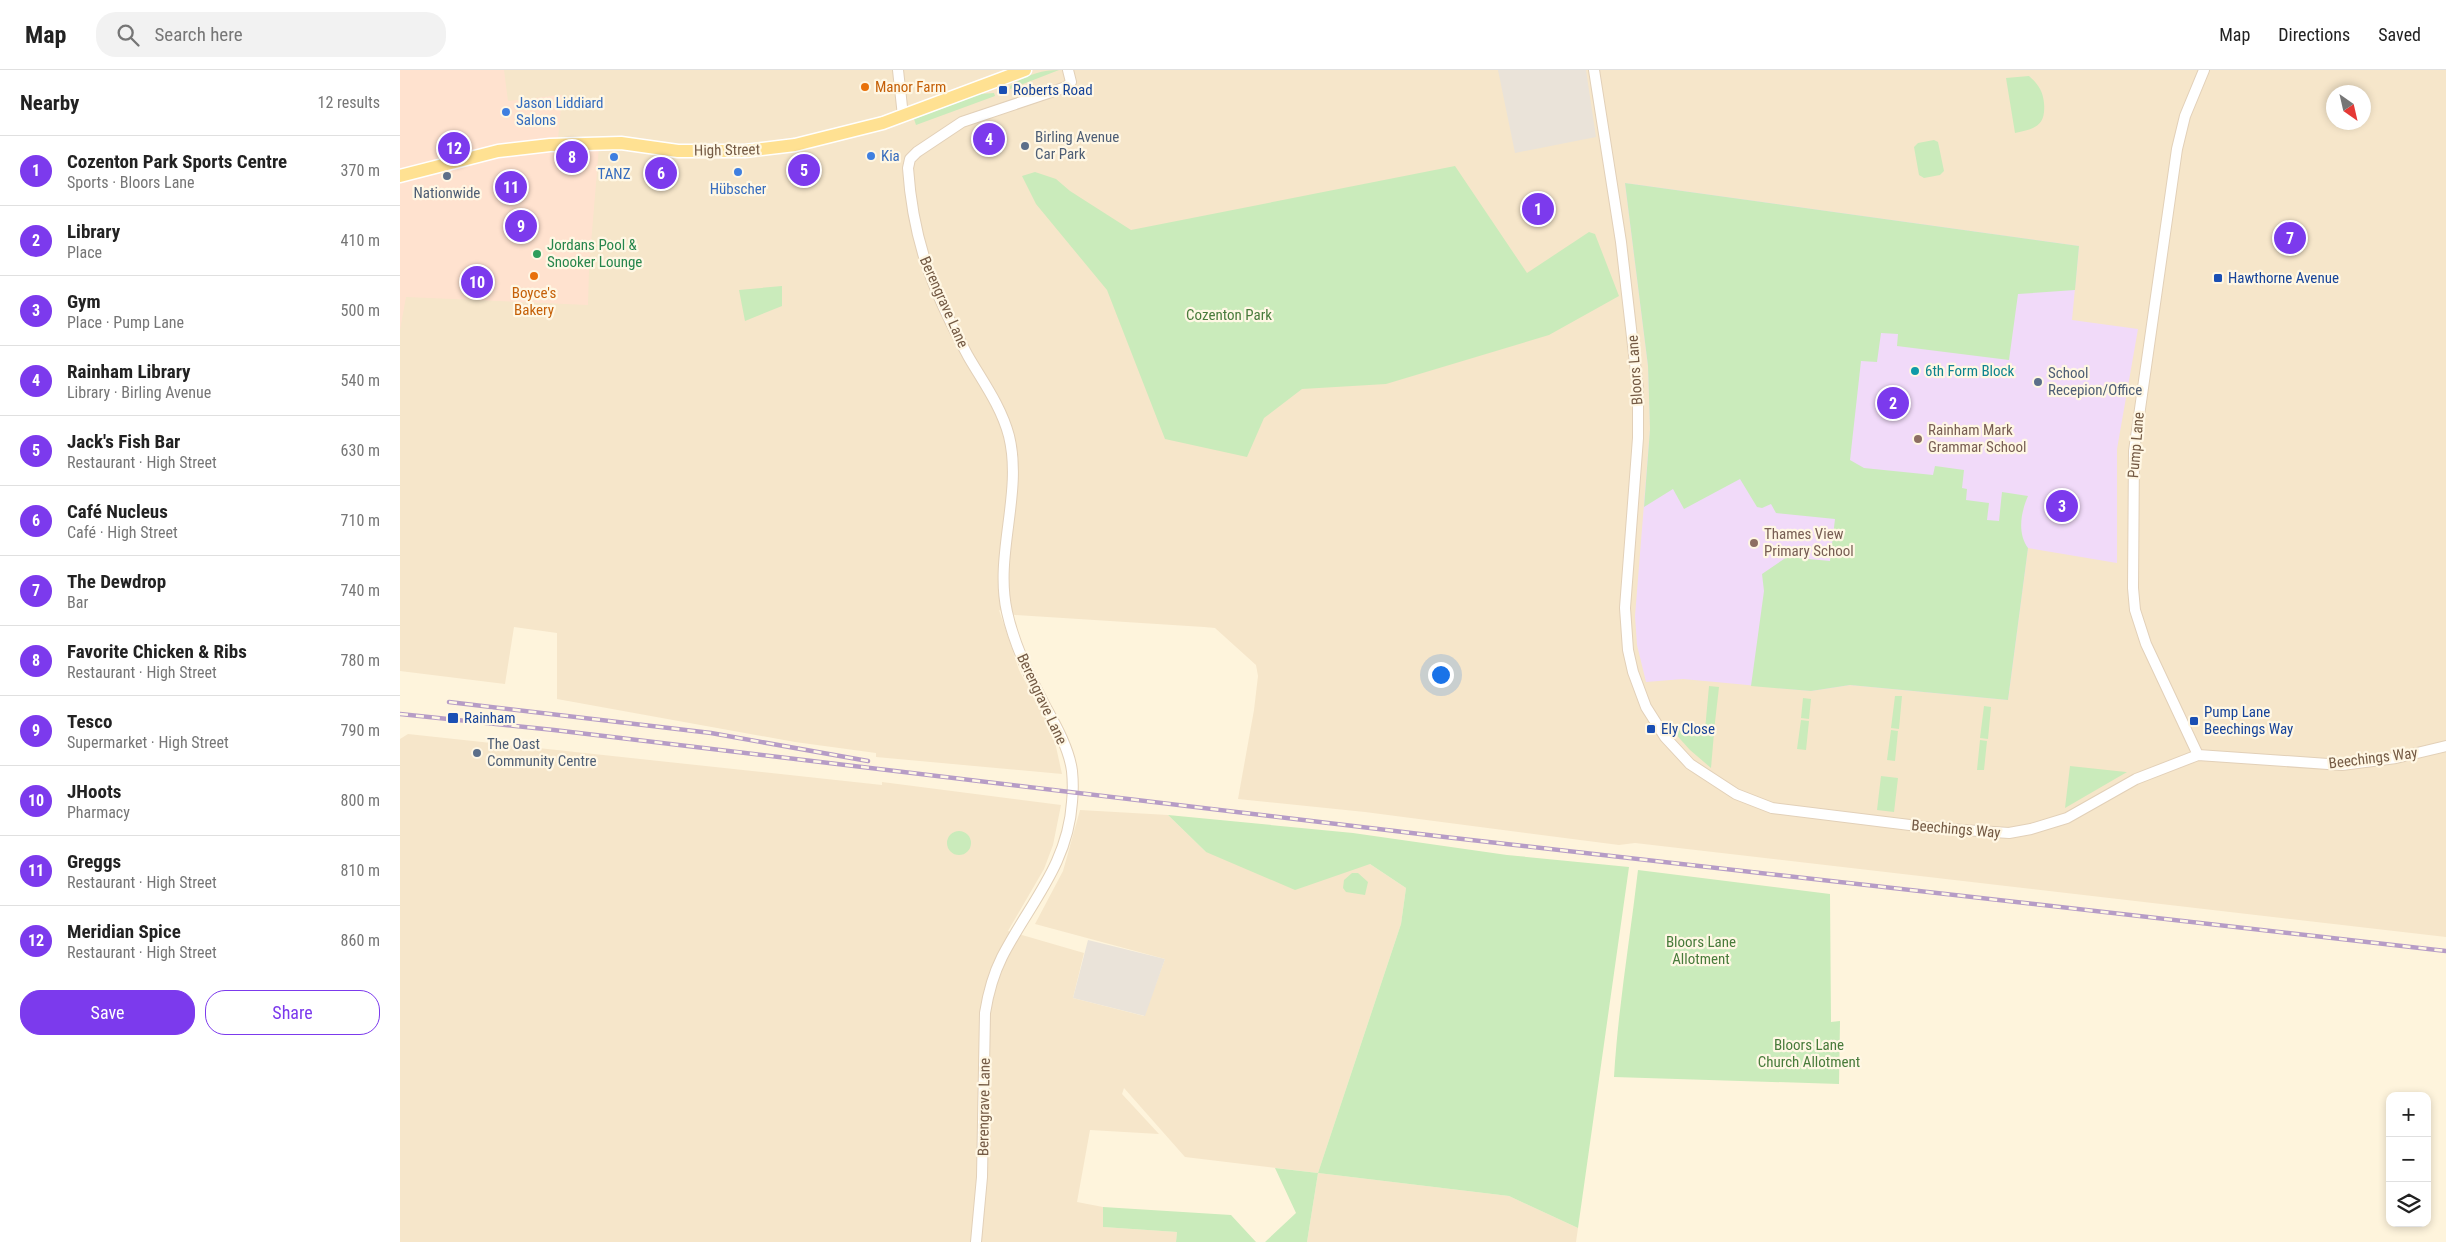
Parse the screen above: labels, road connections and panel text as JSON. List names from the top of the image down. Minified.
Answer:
{"streets":{"main road":["High Street"],"street":["Berengrave Lane","Bloors Lane","Pump Lane","Beechings Way"]},"crossings":[["Bloors Lane","Beechings Way"],["Pump Lane","Beechings Way"]],"parks":["Cozenton Park","Bloors Lane Allotment","Bloors Lane Church Allotment"],"places":{"other":["Manor Farm","Jason Liddiard Salons","Birling Avenue Car Park","Kia","TANZ","Hübscher","Nationwide","Jordans Pool & Snooker Lounge","Boyce's Bakery","6th Form Block","School Recepion/Office","Rainham Mark Grammar School","Thames View Primary School","The Oast Community Centre"],"transit":["Roberts Road","Hawthorne Avenue","Rainham","Pump Lane Beechings Way","Ely Close"]},"north":"bottom right","page":{"header":"Map","search":"Search here","nav":["Map","Directions","Saved"],"heading":["Nearby","12 results"],"pins":["4","12","8","5","6","11","1","9","7","10","2","3"],"list":[{"mark":"1","name":"Cozenton Park Sports Centre","note":"Sports · Bloors Lane","value":"370 m"},{"mark":"2","name":"Library","note":"Place","value":"410 m"},{"mark":"3","name":"Gym","note":"Place · Pump Lane","value":"500 m"},{"mark":"4","name":"Rainham Library","note":"Library · Birling Avenue","value":"540 m"},{"mark":"5","name":"Jack's Fish Bar","note":"Restaurant · High Street","value":"630 m"},{"mark":"6","name":"Café Nucleus","note":"Café · High Street","value":"710 m"},{"mark":"7","name":"The Dewdrop","note":"Bar","value":"740 m"},{"mark":"8","name":"Favorite Chicken & Ribs","note":"Restaurant · High Street","value":"780 m"},{"mark":"9","name":"Tesco","note":"Supermarket · High Street","value":"790 m"},{"mark":"10","name":"JHoots","note":"Pharmacy","value":"800 m"},{"mark":"11","name":"Greggs","note":"Restaurant · High Street","value":"810 m"},{"mark":"12","name":"Meridian Spice","note":"Restaurant · High Street","value":"860 m"}],"buttons":["Save","Share"],"map_buttons":["+","−"]}}
